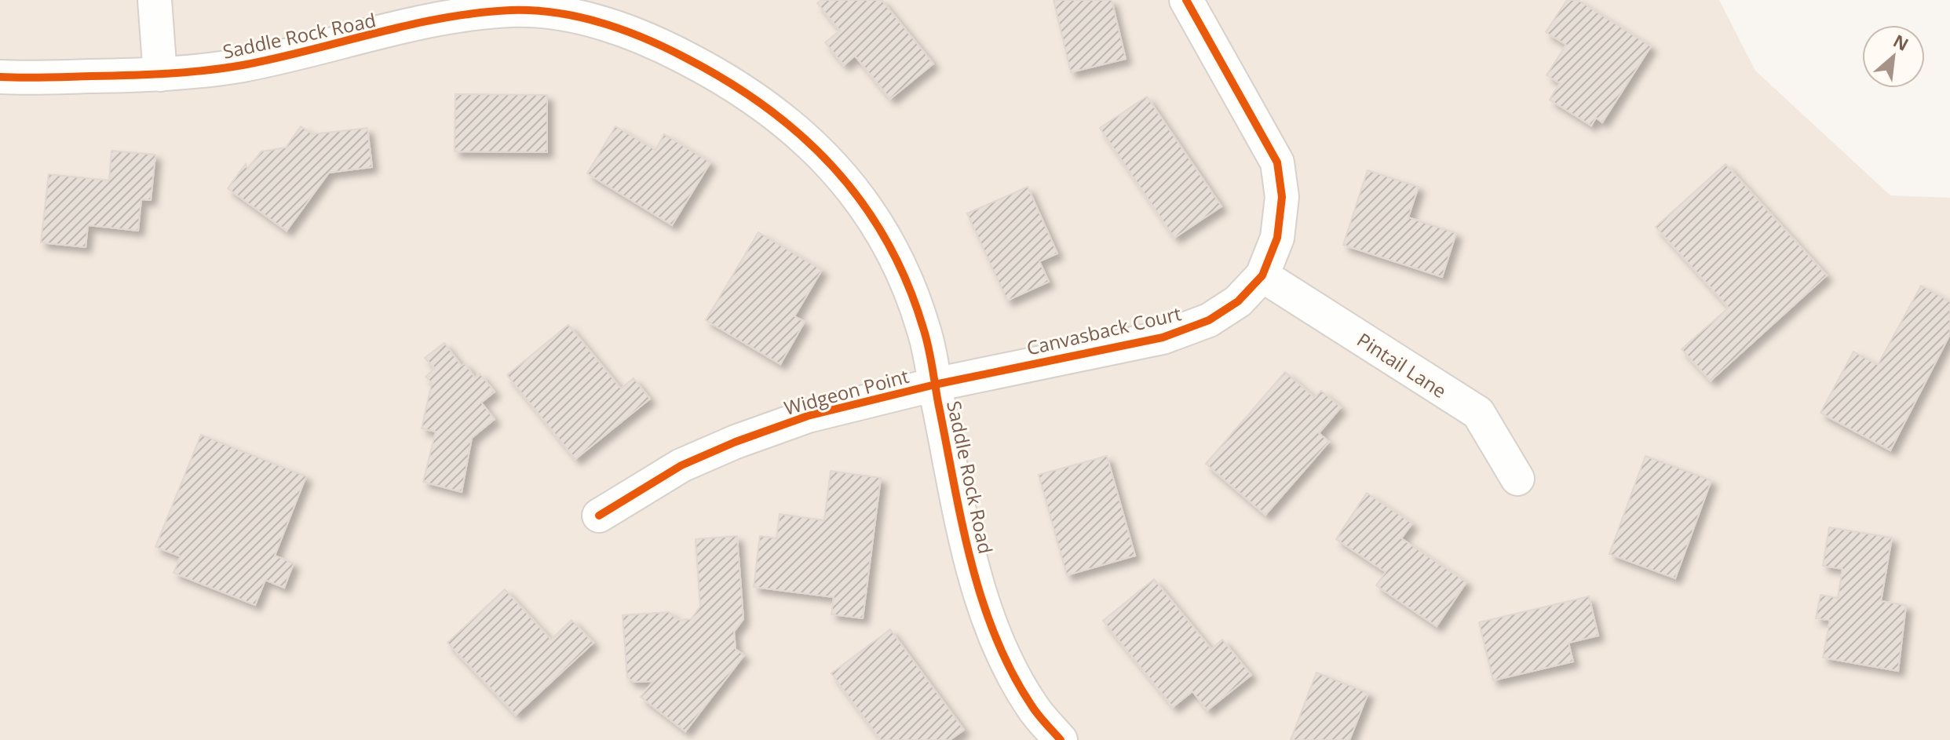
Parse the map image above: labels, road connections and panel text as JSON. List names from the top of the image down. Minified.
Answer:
{"streets":{"street":["Saddle Rock Road","Canvasback Court","Pintail Lane","Widgeon Point"]},"crossings":[["Saddle Rock Road","Canvasback Court"],["Saddle Rock Road","Widgeon Point"],["Canvasback Court","Pintail Lane"],["Canvasback Court","Widgeon Point"]],"north":"top right"}
